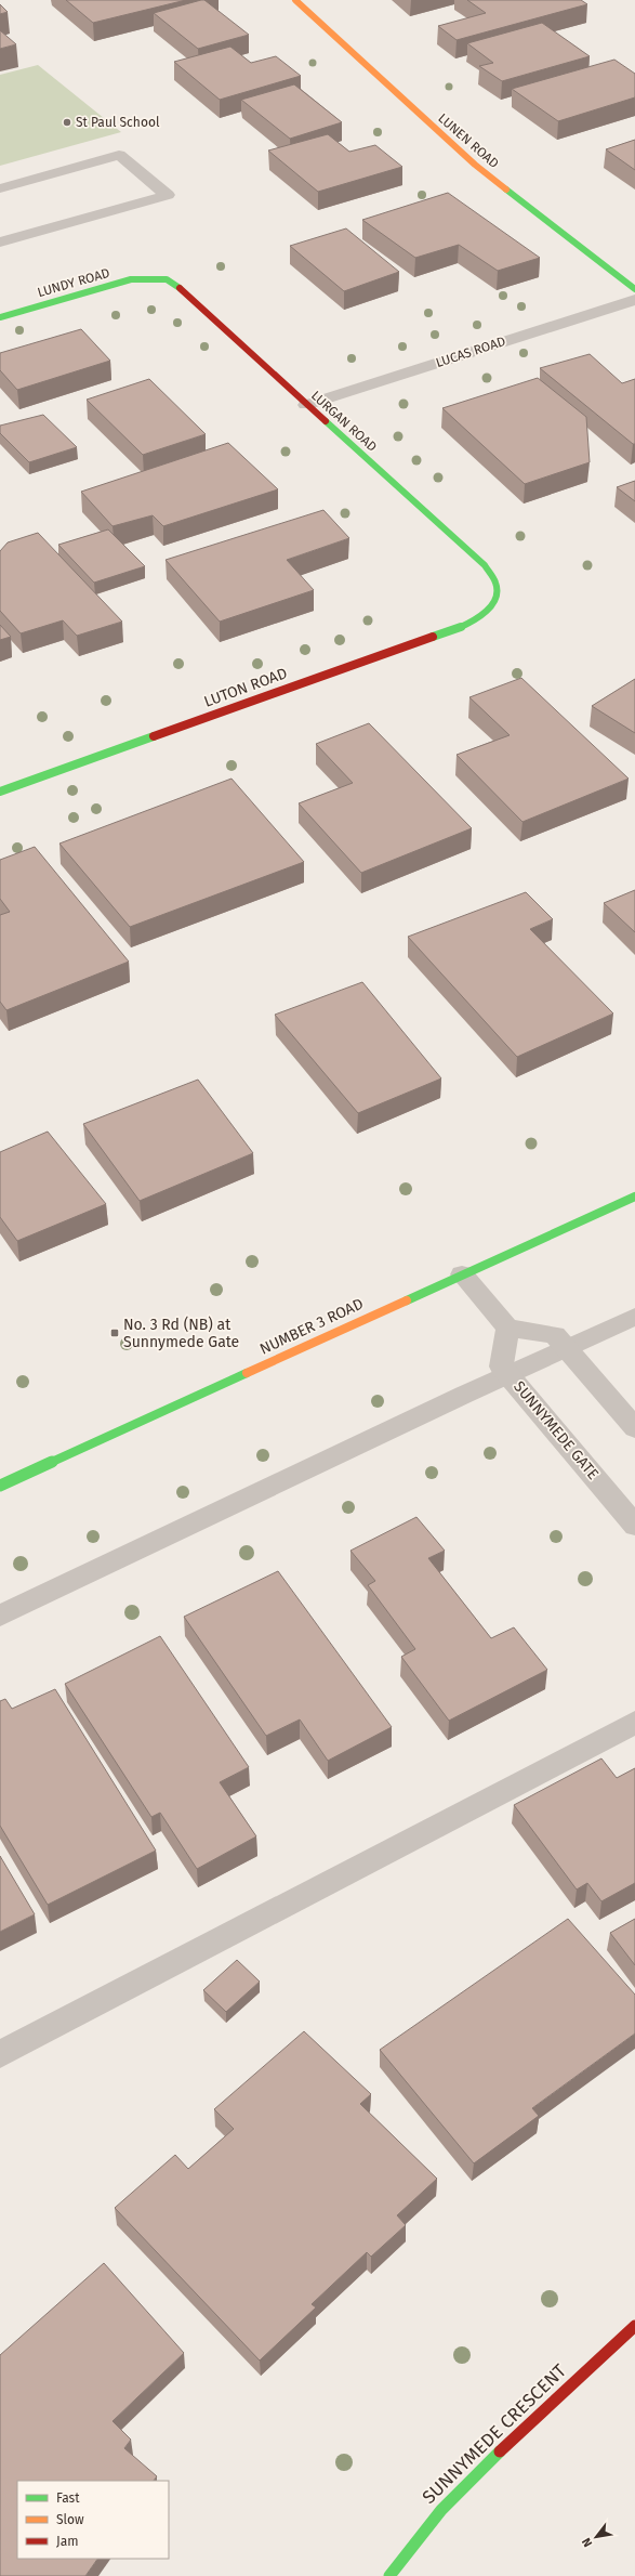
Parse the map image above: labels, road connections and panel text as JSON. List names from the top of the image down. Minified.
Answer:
{"streets":{"street":["LUNEN ROAD","LUNDY ROAD","LUCAS ROAD","LURGAN ROAD","LUTON ROAD","NUMBER 3 ROAD","SUNNYMEDE GATE","SUNNYMEDE CRESCENT"]},"crossings":[["LUNDY ROAD","LURGAN ROAD"],["LUCAS ROAD","LURGAN ROAD"],["LURGAN ROAD","LUTON ROAD"]],"places":{"other":["St Paul School"],"transit":["No. 3 Rd (NB) at Sunnymede Gate"]},"legend":["Fast","Slow","Jam"],"north":"bottom left"}
